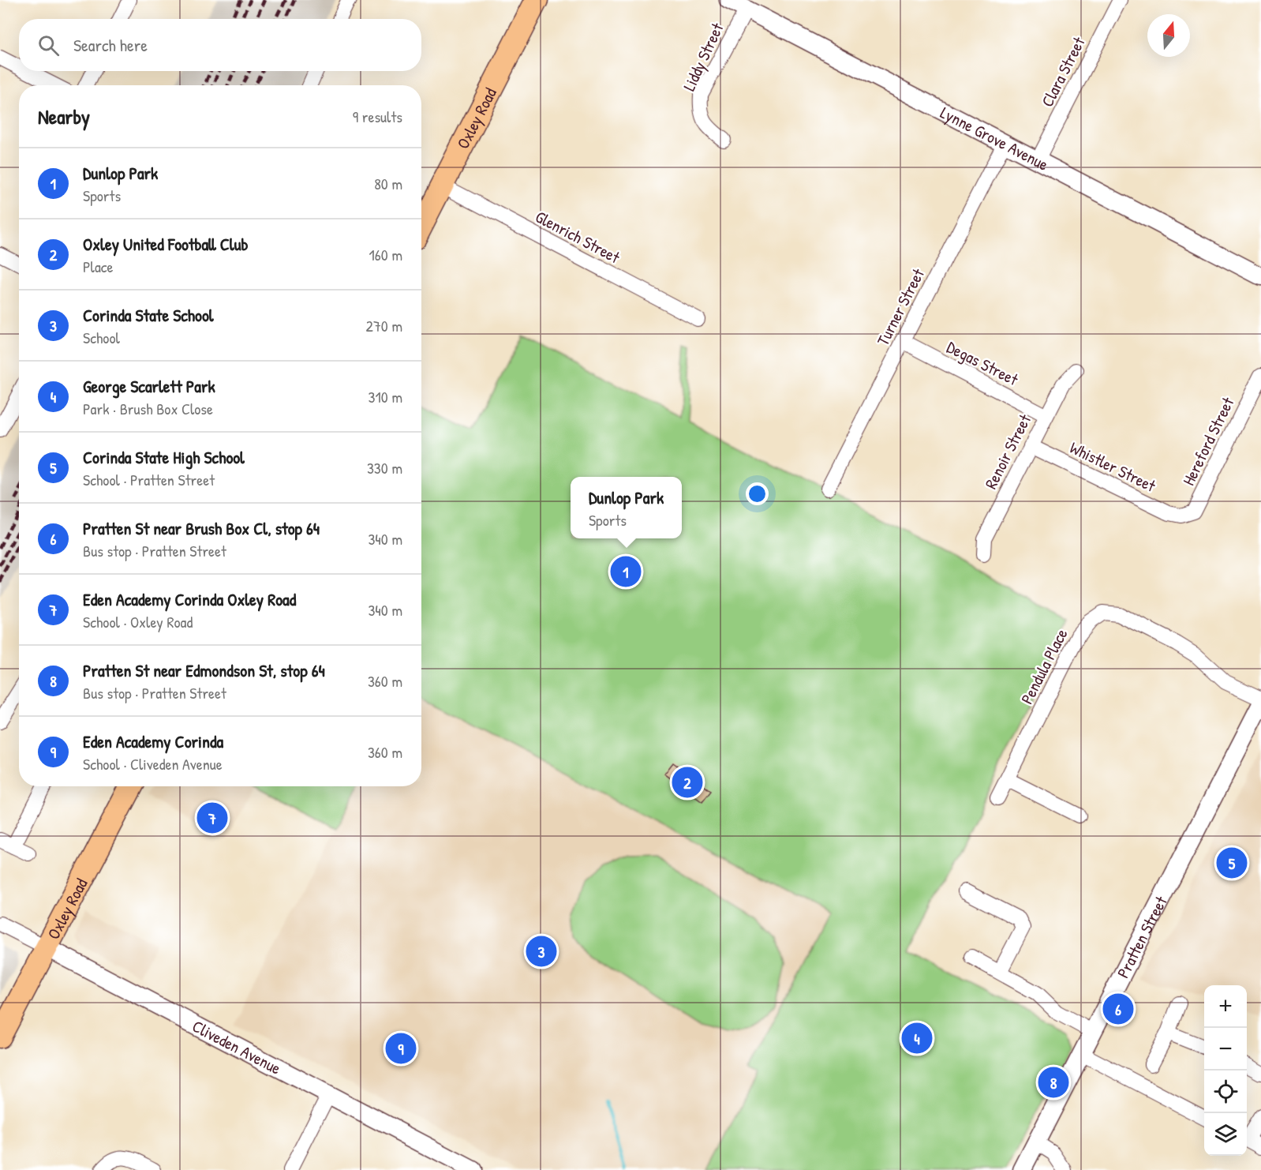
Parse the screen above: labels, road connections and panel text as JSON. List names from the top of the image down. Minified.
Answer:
{"streets":{"main road":["Oxley Road"],"street":["Liddy Street","Clara Street","Lynne Grove Avenue","Glenrich Street","Turner Street","Degas Street","Hereford Street","Renoir Street","Whistler Street","Pendula Place","Pratten Street","Cliveden Avenue"]},"crossings":[["Liddy Street","Lynne Grove Avenue"],["Clara Street","Lynne Grove Avenue"],["Oxley Road","Glenrich Street"],["Oxley Road","Cliveden Avenue"],["Lynne Grove Avenue","Turner Street"],["Turner Street","Degas Street"],["Degas Street","Renoir Street"],["Hereford Street","Whistler Street"],["Renoir Street","Whistler Street"]],"north":"top","page":{"search":"Search here","heading":["Nearby","9 results"],"list":[{"mark":"1","name":"Dunlop Park","note":"Sports","value":"80 m"},{"mark":"2","name":"Oxley United Football Club","note":"Place","value":"160 m"},{"mark":"3","name":"Corinda State School","note":"School","value":"270 m"},{"mark":"4","name":"George Scarlett Park","note":"Park · Brush Box Close","value":"310 m"},{"mark":"5","name":"Corinda State High School","note":"School · Pratten Street","value":"330 m"},{"mark":"6","name":"Pratten St near Brush Box Cl, stop 64","note":"Bus stop · Pratten Street","value":"340 m"},{"mark":"7","name":"Eden Academy Corinda Oxley Road","note":"School · Oxley Road","value":"340 m"},{"mark":"8","name":"Pratten St near Edmondson St, stop 64","note":"Bus stop · Pratten Street","value":"360 m"},{"mark":"9","name":"Eden Academy Corinda","note":"School · Cliveden Avenue","value":"360 m"}],"popup":["Dunlop Park","Sports"],"pins":["1","2","7","5","3","6","4","9","8"],"map_buttons":["+","−"]}}
